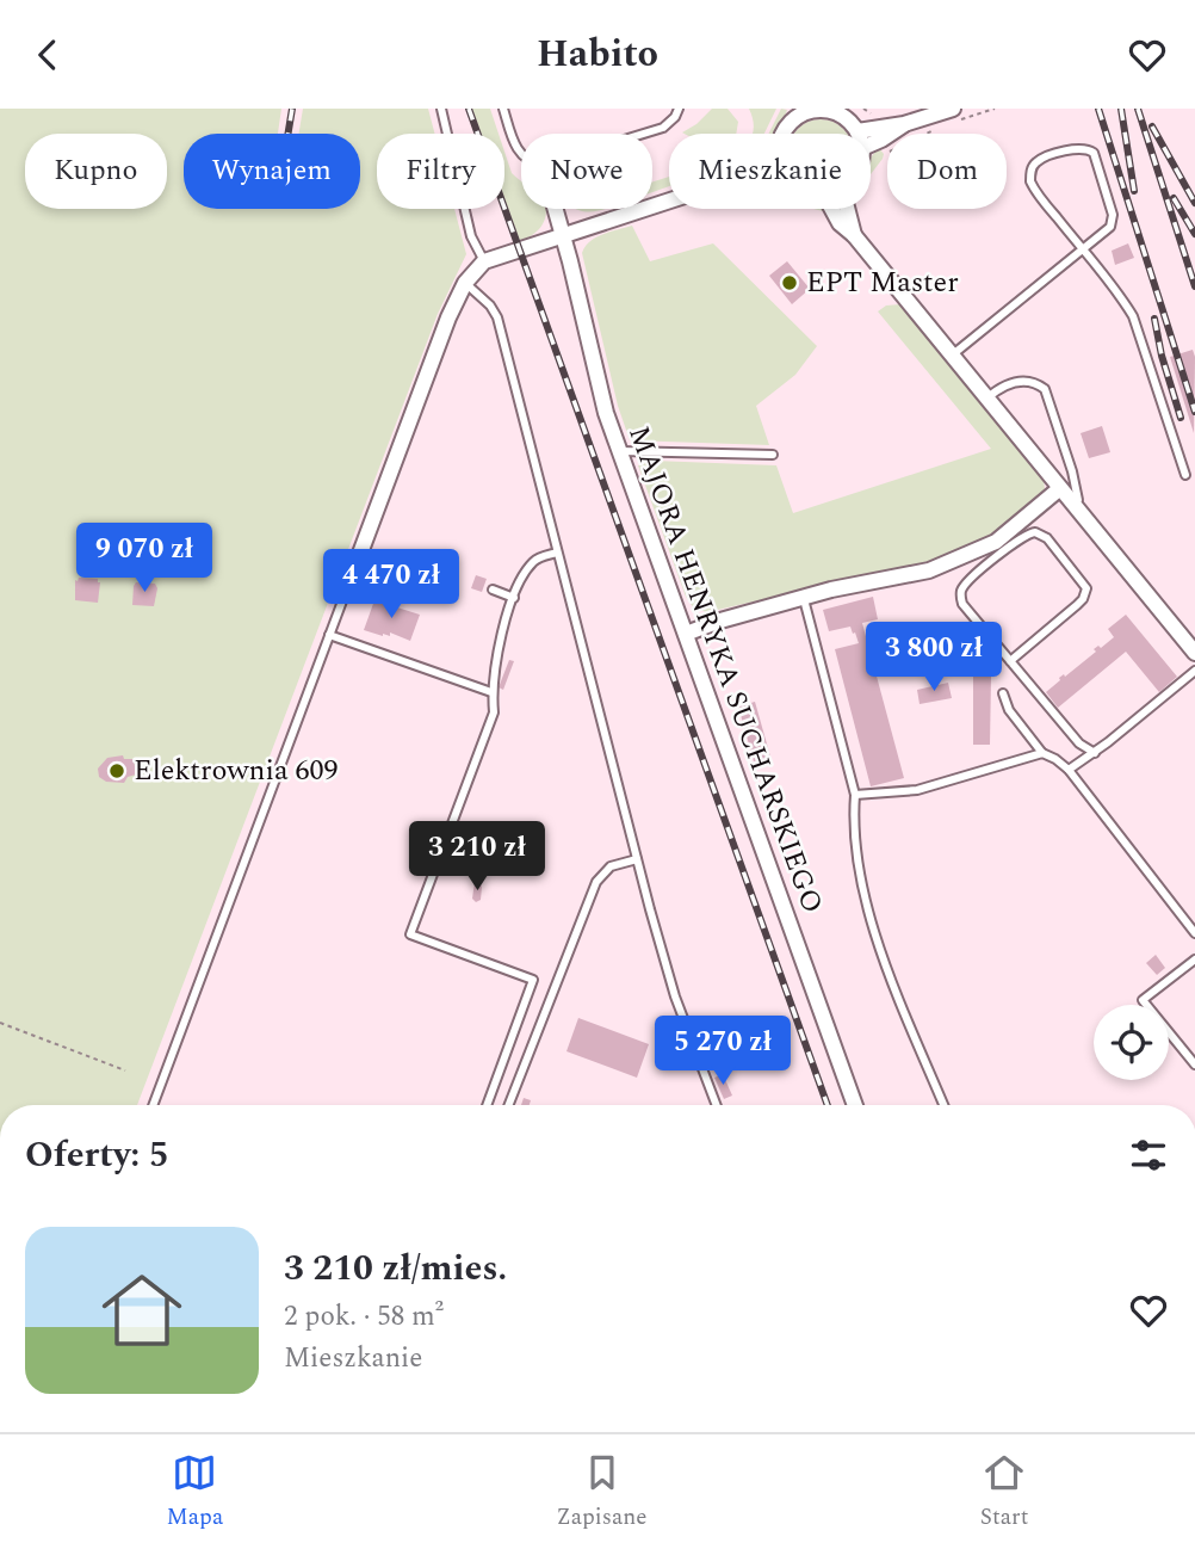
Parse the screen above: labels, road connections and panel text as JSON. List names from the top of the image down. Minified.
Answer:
{"streets":{"street":["MAJORA HENRYKA SUCHARSKIEGO"]},"places":["EPT Master","Elektrownia 609"],"page":{"header":"Habito","chip":["Kupno","Wynajem","Filtry","Nowe","Mieszkanie","Dom"],"price":["9 070 zł","4 470 zł","3 800 zł","3 210 zł","5 270 zł"],"heading":"Oferty: 5","list":[{"name":"3 210 zł/mies.","note":"2 pok. · 58 m² · Mieszkanie"}],"tabs":["Mapa","Zapisane","Start"]}}
